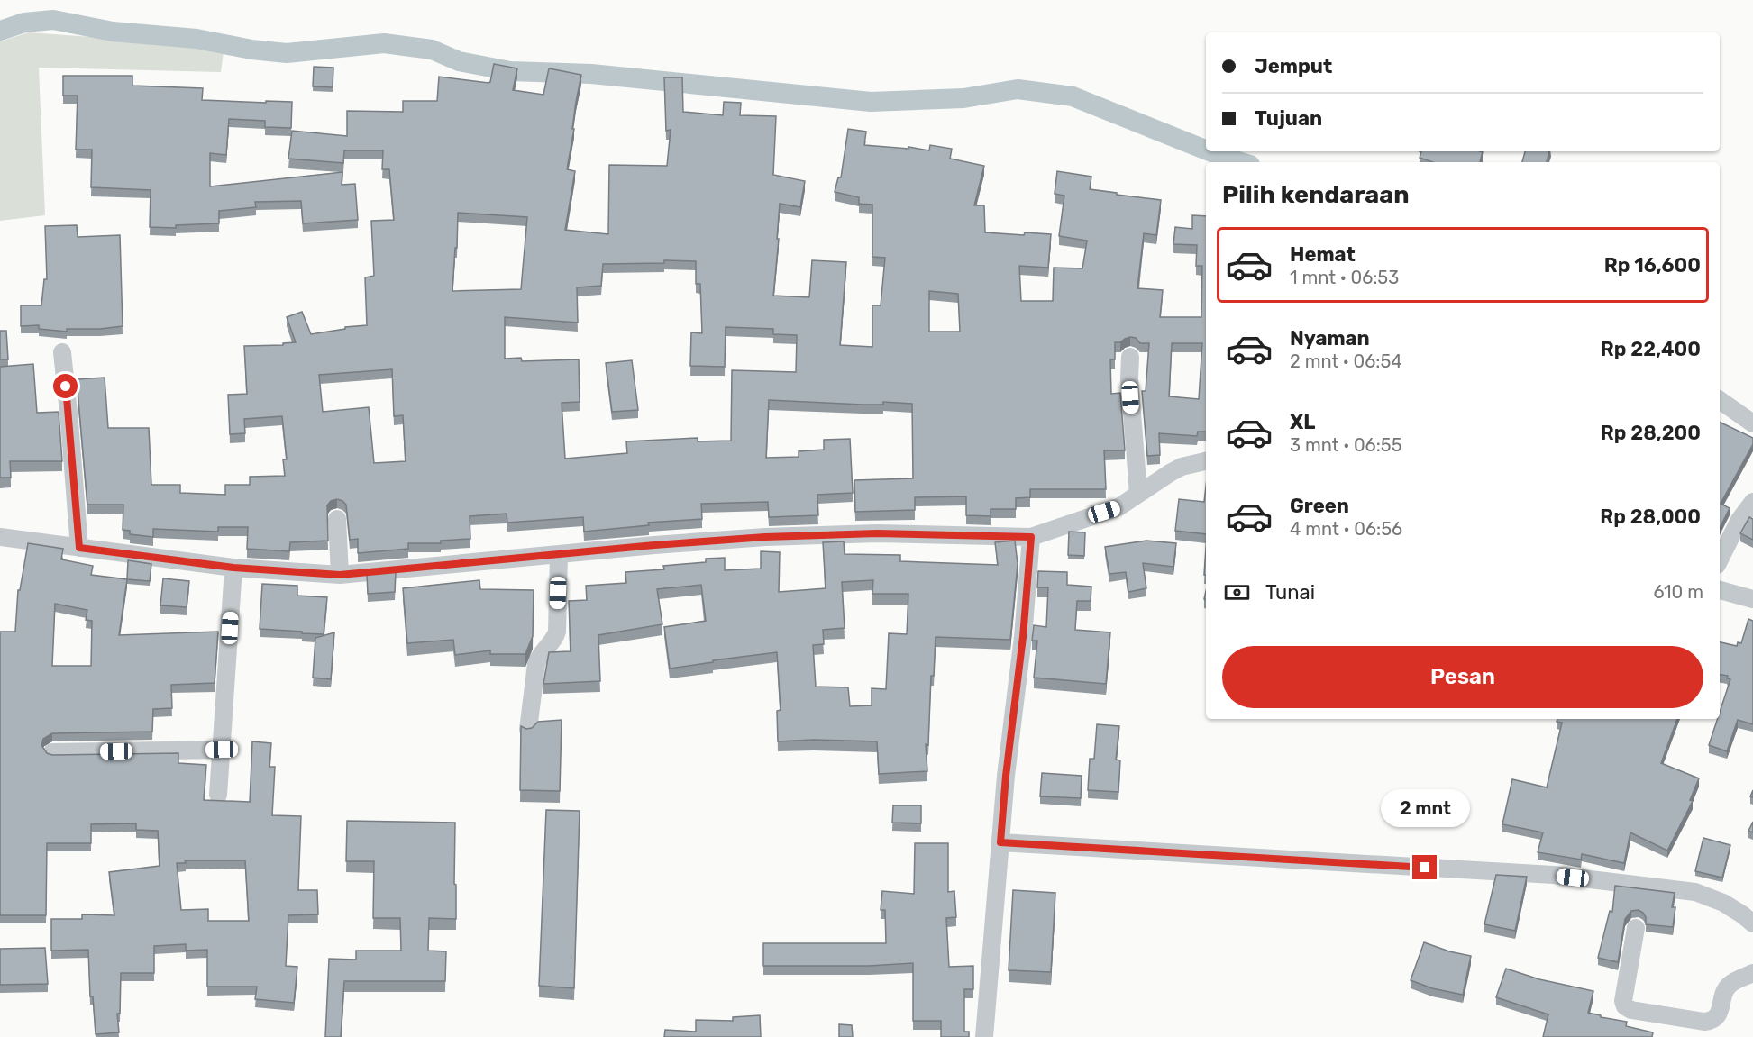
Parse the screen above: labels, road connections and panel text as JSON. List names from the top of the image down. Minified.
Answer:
{"page":{"banner":["Jemput","Tujuan"],"heading":"Pilih kendaraan","list":[{"name":"Hemat","note":"1 mnt · 06:53","value":"Rp 16,600"},{"name":"Nyaman","note":"2 mnt · 06:54","value":"Rp 22,400"},{"name":"XL","note":"3 mnt · 06:55","value":"Rp 28,200"},{"name":"Green","note":"4 mnt · 06:56","value":"Rp 28,000"}],"pay":["Tunai","610 m"],"buttons":"Pesan","bubble":"2 mnt"}}
